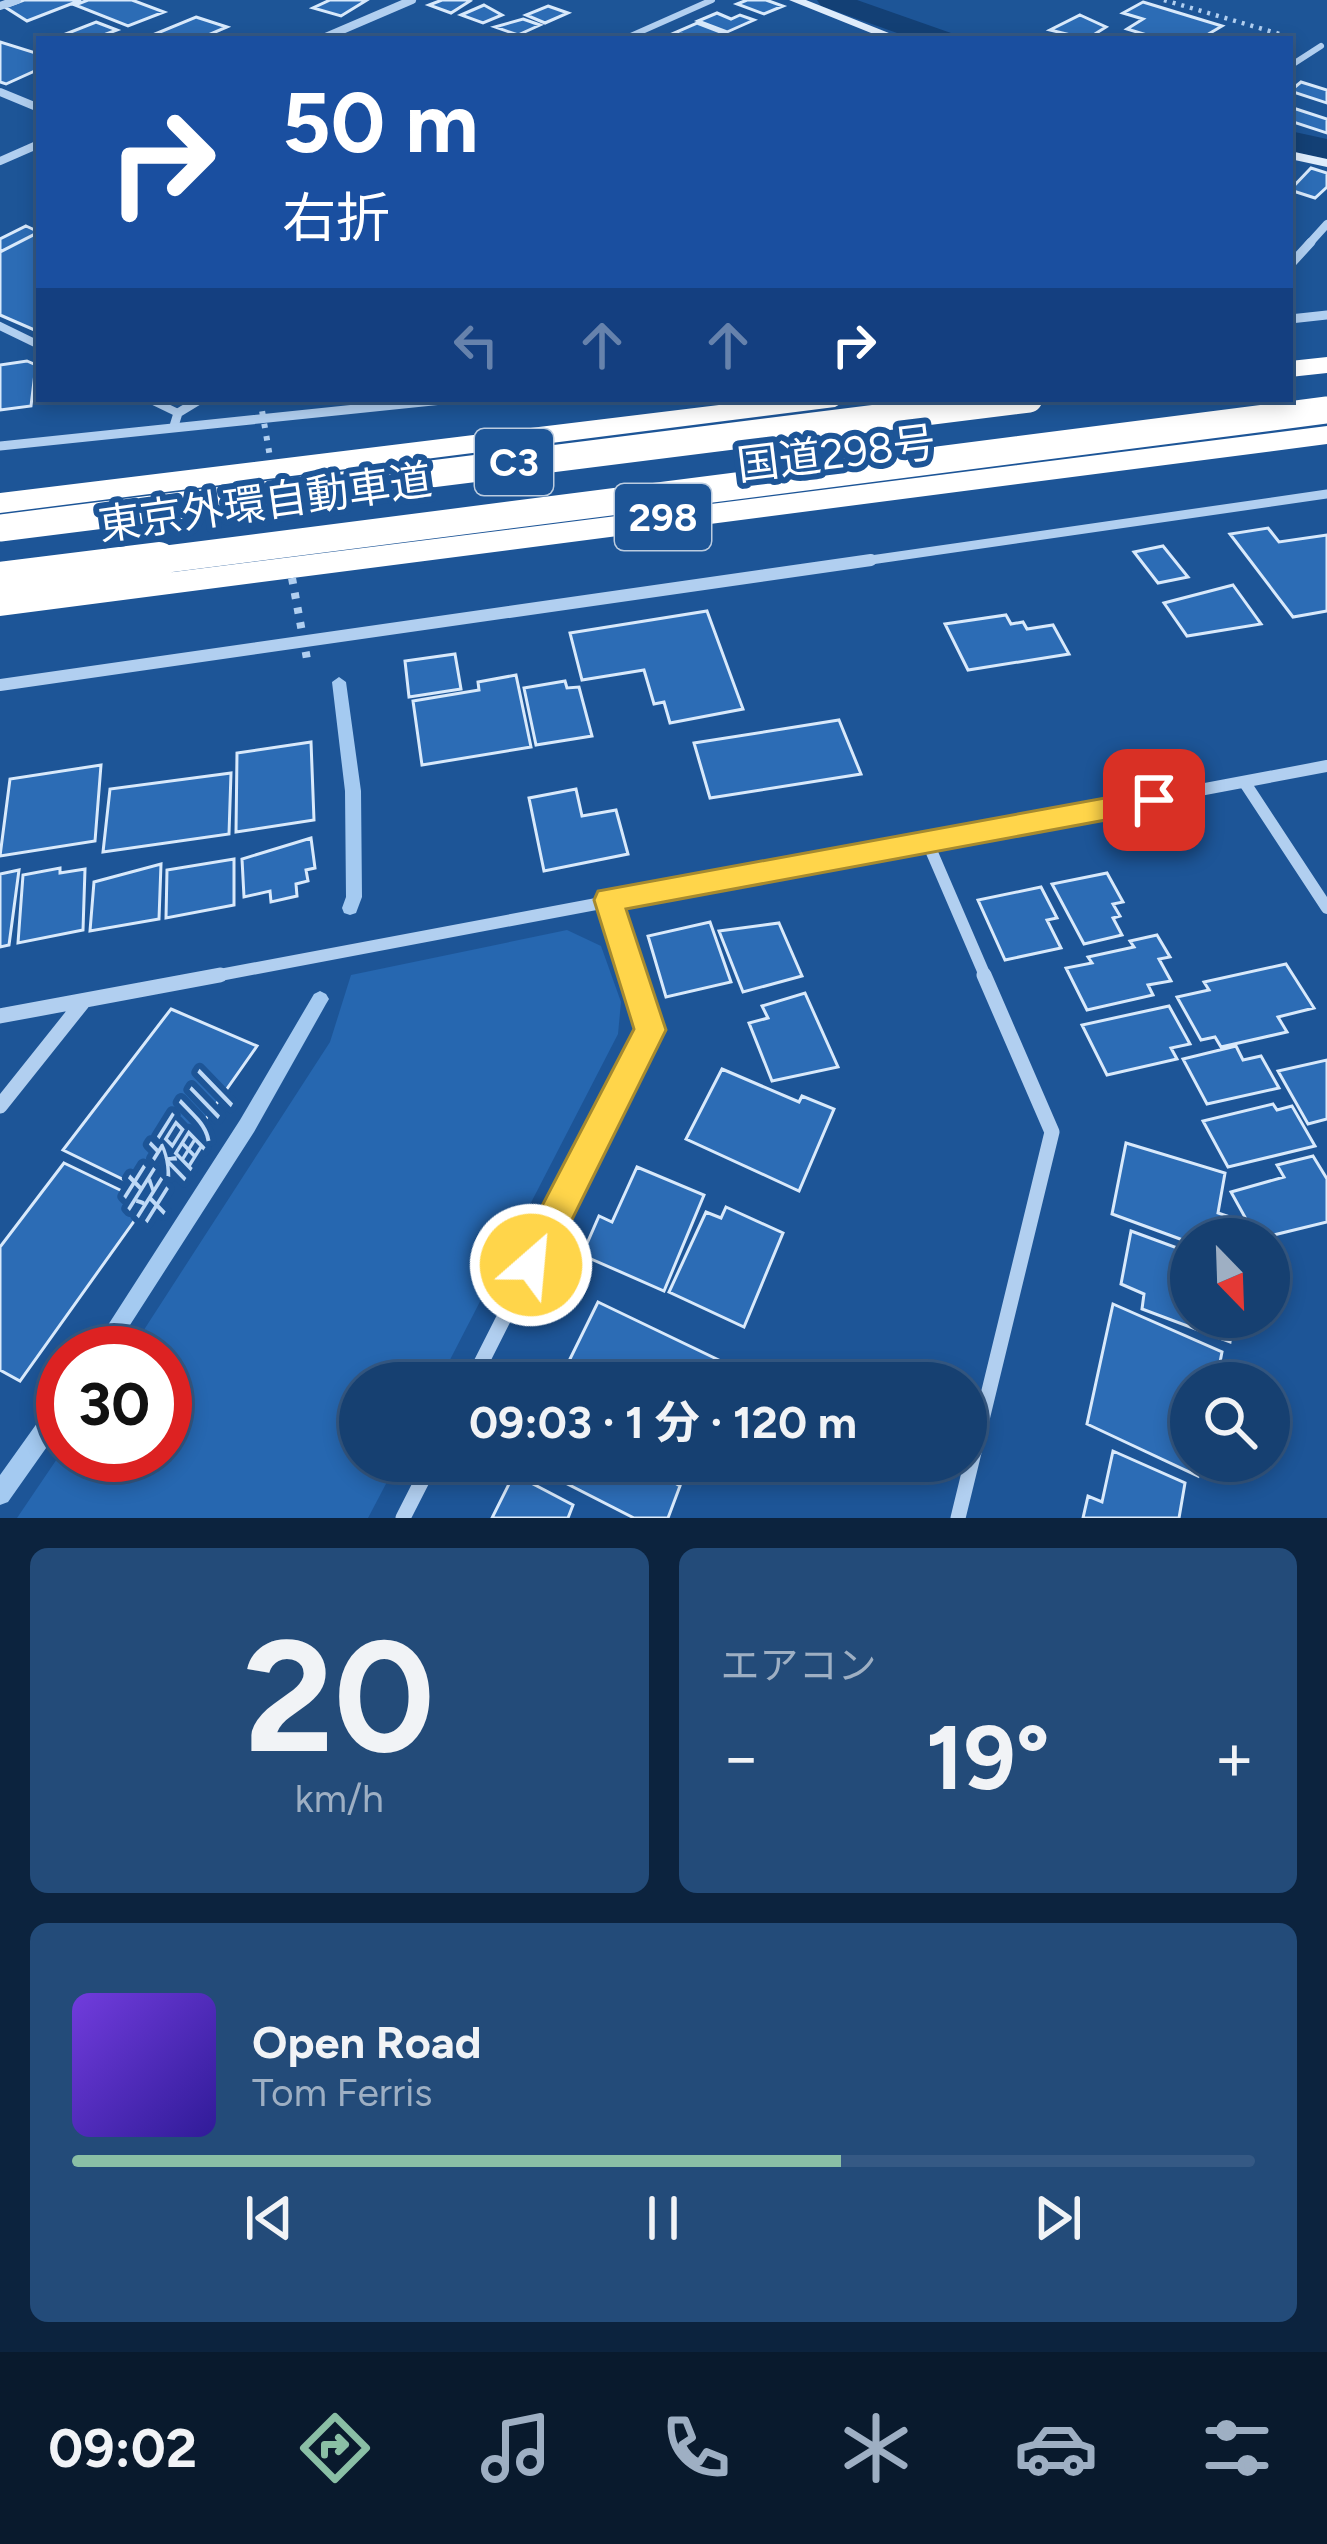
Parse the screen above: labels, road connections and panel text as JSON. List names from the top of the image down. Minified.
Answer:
{"streets":{"highway":["国道298号","C3","東京外環自動車道","298"]},"water":["幸福川"],"north":"bottom right","page":{"turn":["50 m","右折"],"limit":"30","trip":"09:03 · 1 分 · 120 m","tile":[["20","km/h"],"エアコン"],"heat":["−","19°","+"],"song":["Open Road","Tom Ferris"],"tabs":"09:02"}}
